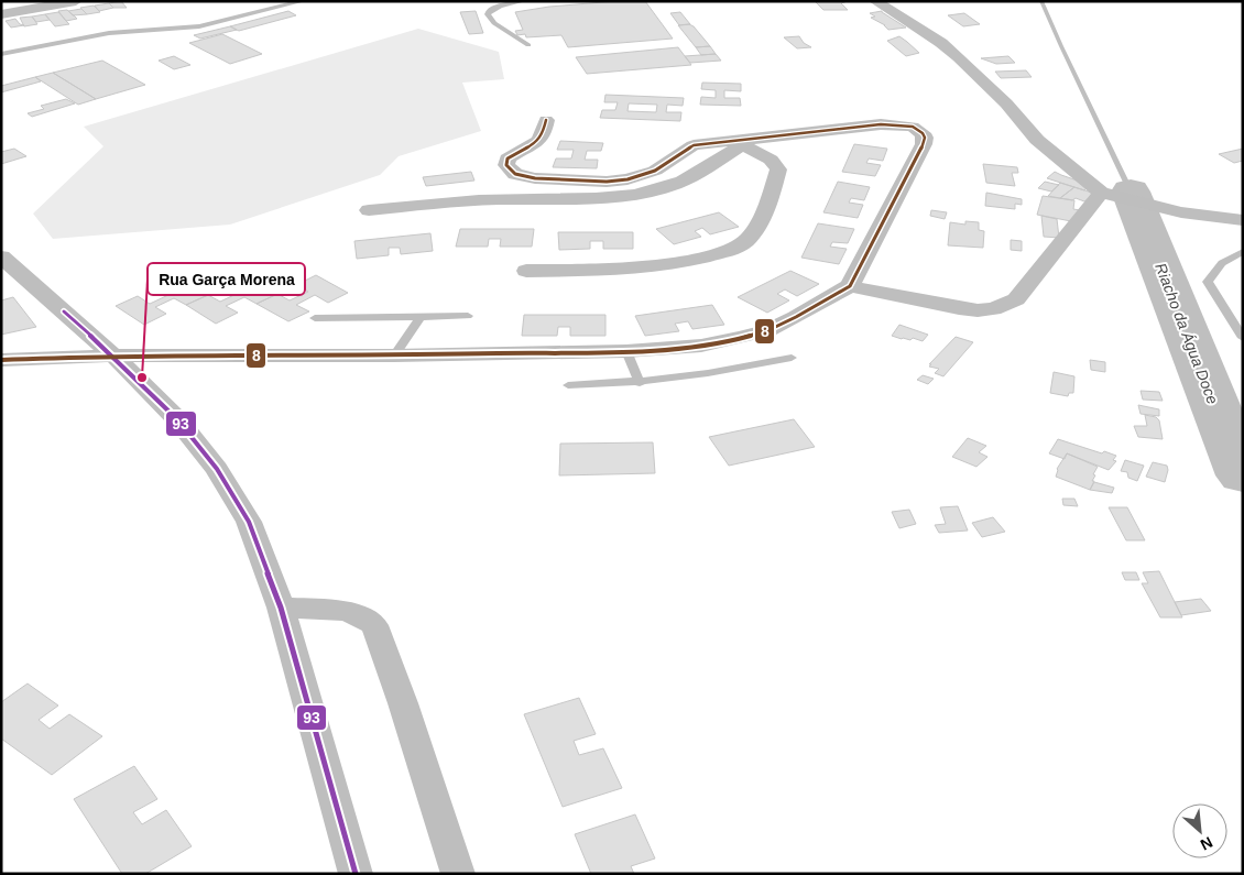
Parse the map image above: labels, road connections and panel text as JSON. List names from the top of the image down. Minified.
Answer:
{"water":["Riacho da Água Doce"],"places":["Rua Garça Morena"],"lines":["transit line 8","transit line 93"],"north":"bottom right"}
